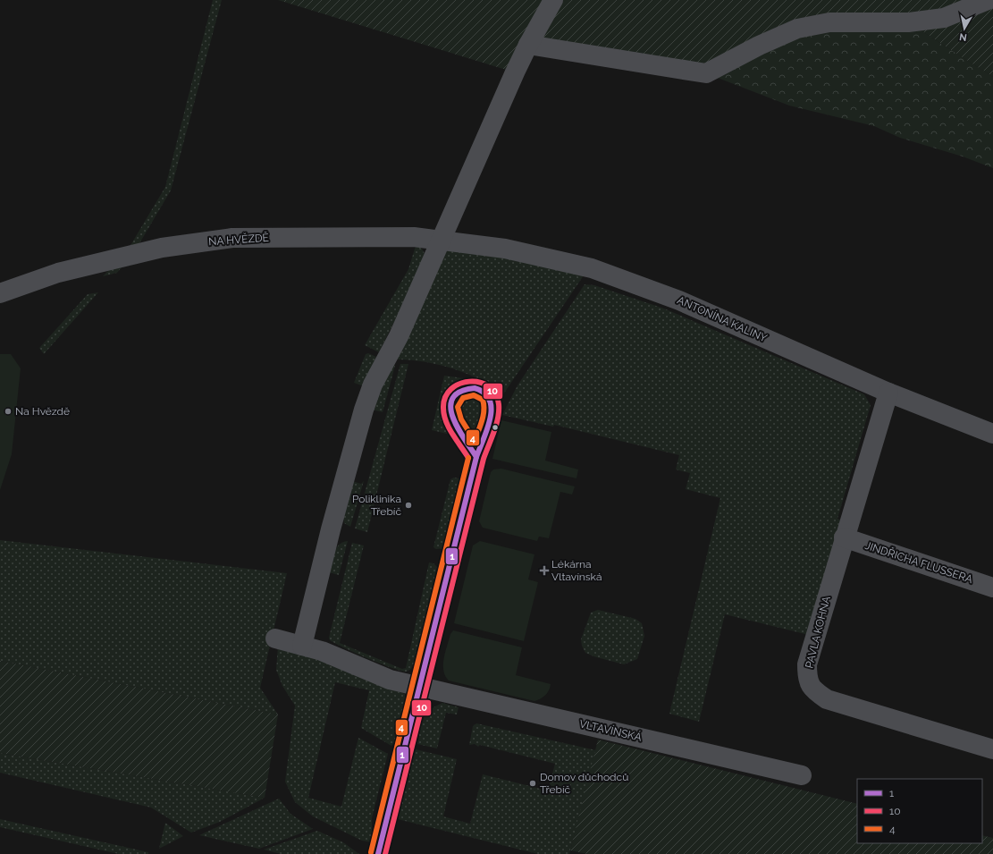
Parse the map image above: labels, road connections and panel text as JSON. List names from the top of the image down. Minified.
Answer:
{"streets":{"street":["NA HVĚZDĚ","ANTONÍNA KALINY","JINDŘICHA FLUSSERA","PAVLA KOHNA","VLTAVÍNSKÁ"]},"crossings":[["NA HVĚZDĚ","ANTONÍNA KALINY"],["ANTONÍNA KALINY","PAVLA KOHNA"],["JINDŘICHA FLUSSERA","PAVLA KOHNA"]],"places":{"other":["Na Hvězdě","Poliklinika Třebíč","Domov důchodců Třebíč"],"health":["Lékárna Vltavínská"]},"lines":["transit line 10","transit line 1","transit line 4"],"legend":["1","10","4"],"north":"bottom"}
